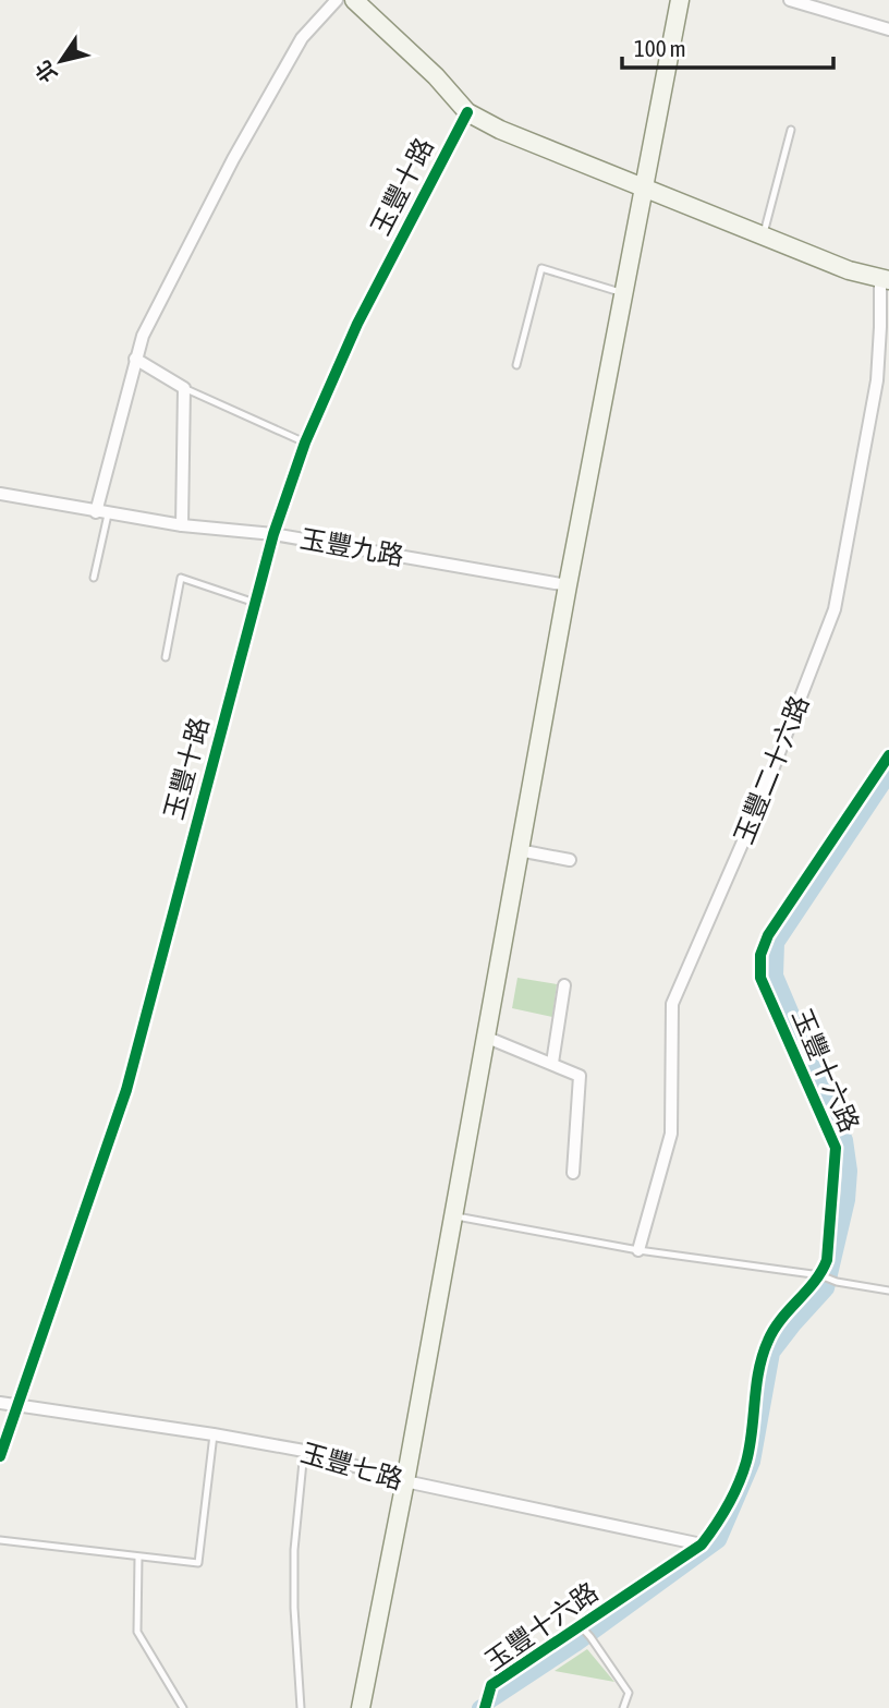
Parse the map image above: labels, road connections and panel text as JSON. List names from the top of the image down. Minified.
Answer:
{"streets":{"street":["玉豐十路","玉豐九路","玉豐二十六路","玉豐十六路","玉豐七路"]},"crossings":[["玉豐十路","玉豐九路"],["玉豐十路","玉豐七路"],["玉豐十六路","玉豐七路"]],"scale_bar":"100 m","north":"bottom left"}
